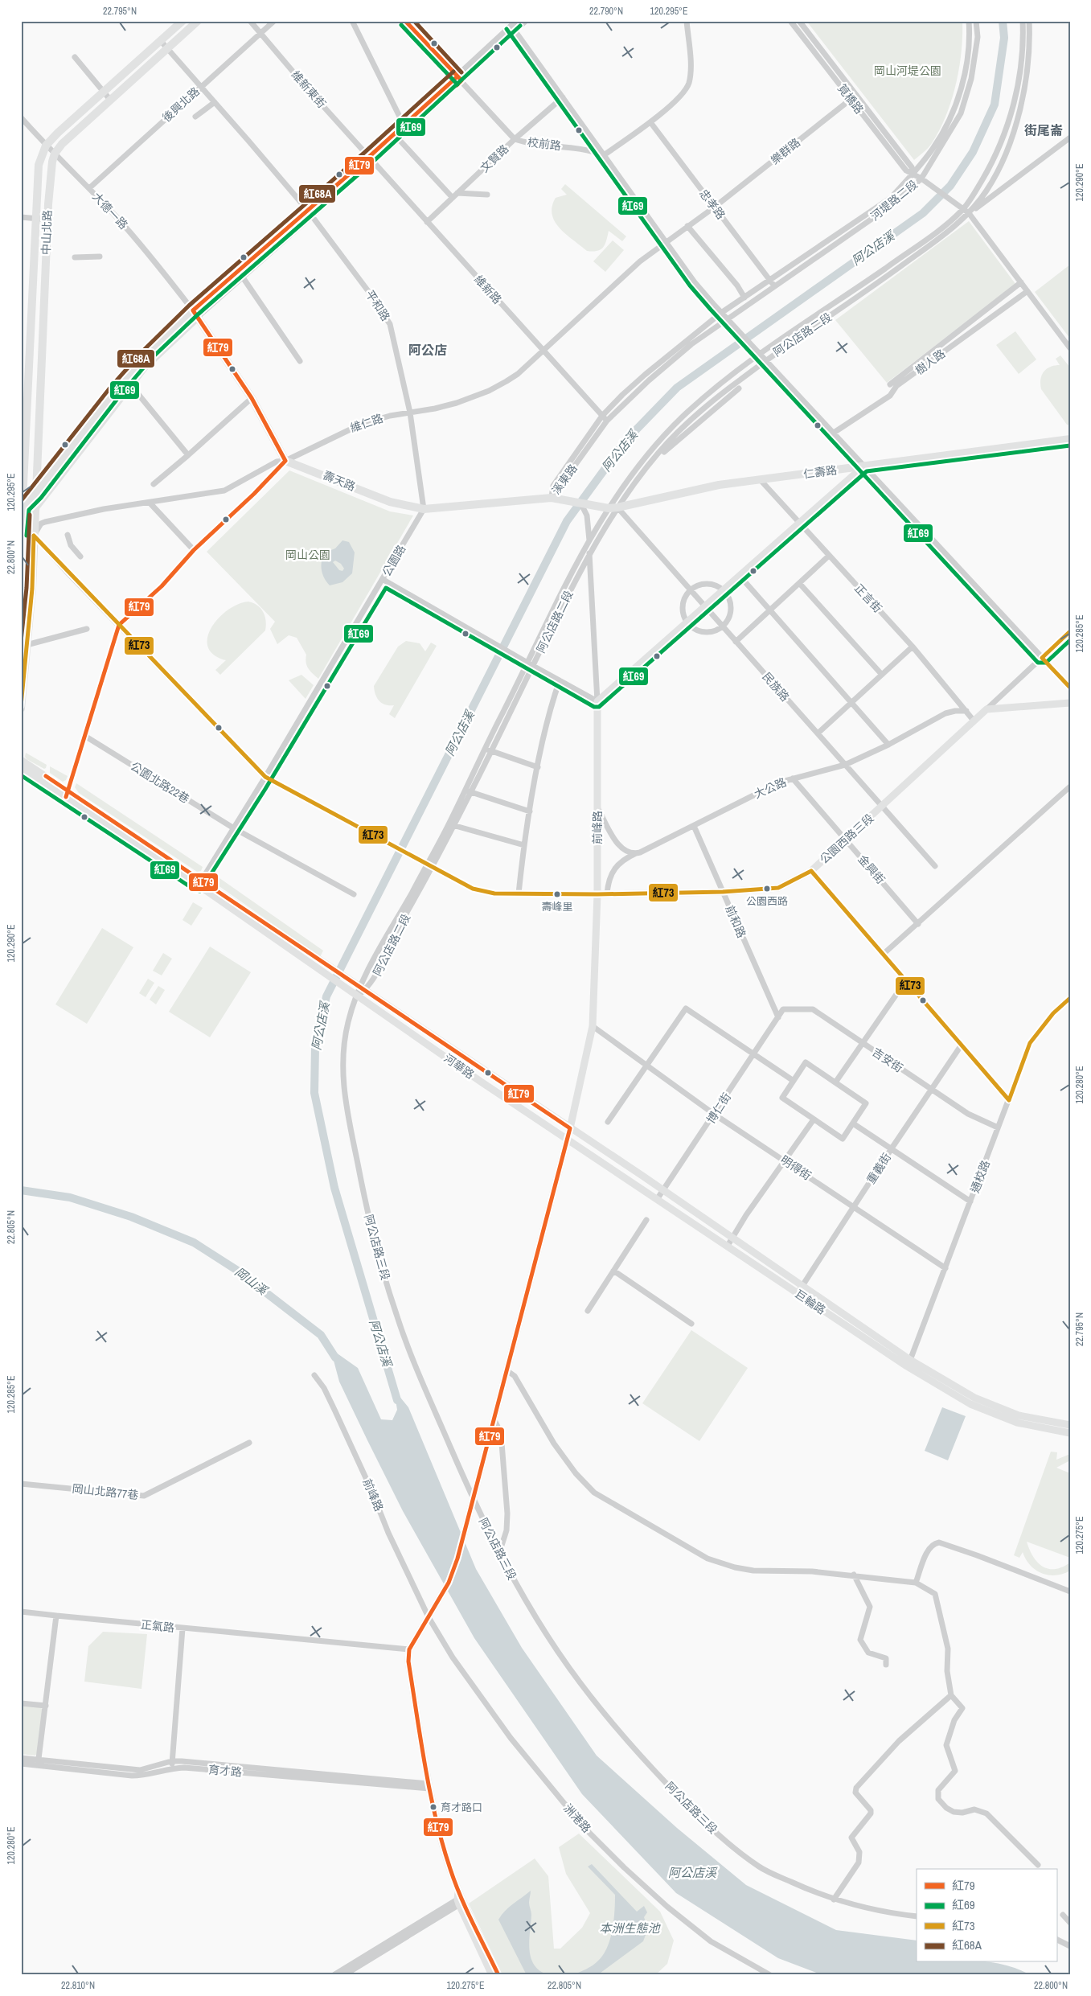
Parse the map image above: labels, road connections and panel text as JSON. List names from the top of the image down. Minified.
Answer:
{"streets":{"main road":["中山北路","仁壽路","壽天路"],"street":["維新東街","筧橋路","後興北路","校前路","樂群路","文賢路","河堤路二段","忠孝路","大德一路","維新路","平和路","阿公店路二段","樹人路","維仁路","溪東路","公園路","正言街","民族路","公園北路22巷","大公路","前峰路","公園西路三段","金興街","前和路","吉安街","河華路","博仁街","明得街","重義街","通校路","阿公店路三段","巨輪路","岡山北路77巷","正氣路","育才路","洲港路"]},"crossings":[["維新東街","後興北路"],["維新東街","維新路"],["筧橋路","樂群路"],["筧橋路","河堤路二段"],["筧橋路","阿公店路二段"],["筧橋路","樹人路"],["後興北路","大德一路"],["後興北路","平和路"],["校前路","文賢路"],["樂群路","忠孝路"],["樂群路","維仁路"],["文賢路","維新路"],["河堤路二段","忠孝路"],["河堤路二段","溪東路"],["大德一路","中山北路"],["中山北路","平和路"],["中山北路","維仁路"],["維新路","維仁路"],["維新路","溪東路"],["平和路","維仁路"],["平和路","壽天路"],["平和路","公園路"],["阿公店路二段","仁壽路"],["阿公店路二段","民族路"],["阿公店路二段","前峰路"],["阿公店路二段","河華路"],["阿公店路二段","阿公店路三段"],["維仁路","壽天路"],["仁壽路","壽天路"],["仁壽路","正言街"],["仁壽路","民族路"],["仁壽路","前峰路"],["溪東路","壽天路"],["壽天路","公園路"],["壽天路","前峰路"],["公園路","公園北路22巷"],["公園路","河華路"],["正言街","大公路"],["正言街","公園西路三段"],["民族路","大公路"],["民族路","公園西路三段"],["大公路","公園西路三段"],["大公路","金興街"],["大公路","前和路"],["前峰路","公園西路三段"],["前峰路","河華路"],["前峰路","明得街"],["前峰路","巨輪路"],["前峰路","洲港路"],["公園西路三段","金興街"],["公園西路三段","前和路"],["前和路","吉安街"],["前和路","博仁街"],["吉安街","博仁街"],["吉安街","重義街"],["吉安街","通校路"],["河華路","阿公店路三段"],["河華路","巨輪路"],["博仁街","明得街"],["博仁街","巨輪路"],["明得街","重義街"],["明得街","通校路"],["重義街","巨輪路"],["通校路","巨輪路"]],"districts":["街尾崙","阿公店"],"water":["阿公店溪","岡山溪","本洲生態池"],"parks":["岡山河堤公園","岡山公園"],"places":["公園西路","壽峰里","育才路口"],"lines":["transit line 紅79","transit line 紅68A","transit line 紅69","transit line 紅73"],"legend":["紅79","紅69","紅73","紅68A"],"coordinates":["22.795°N","22.790°N","120.295°E","120.290°E","22.800°N","120.285°E","120.280°E","22.805°N","120.275°E","22.810°N"]}
